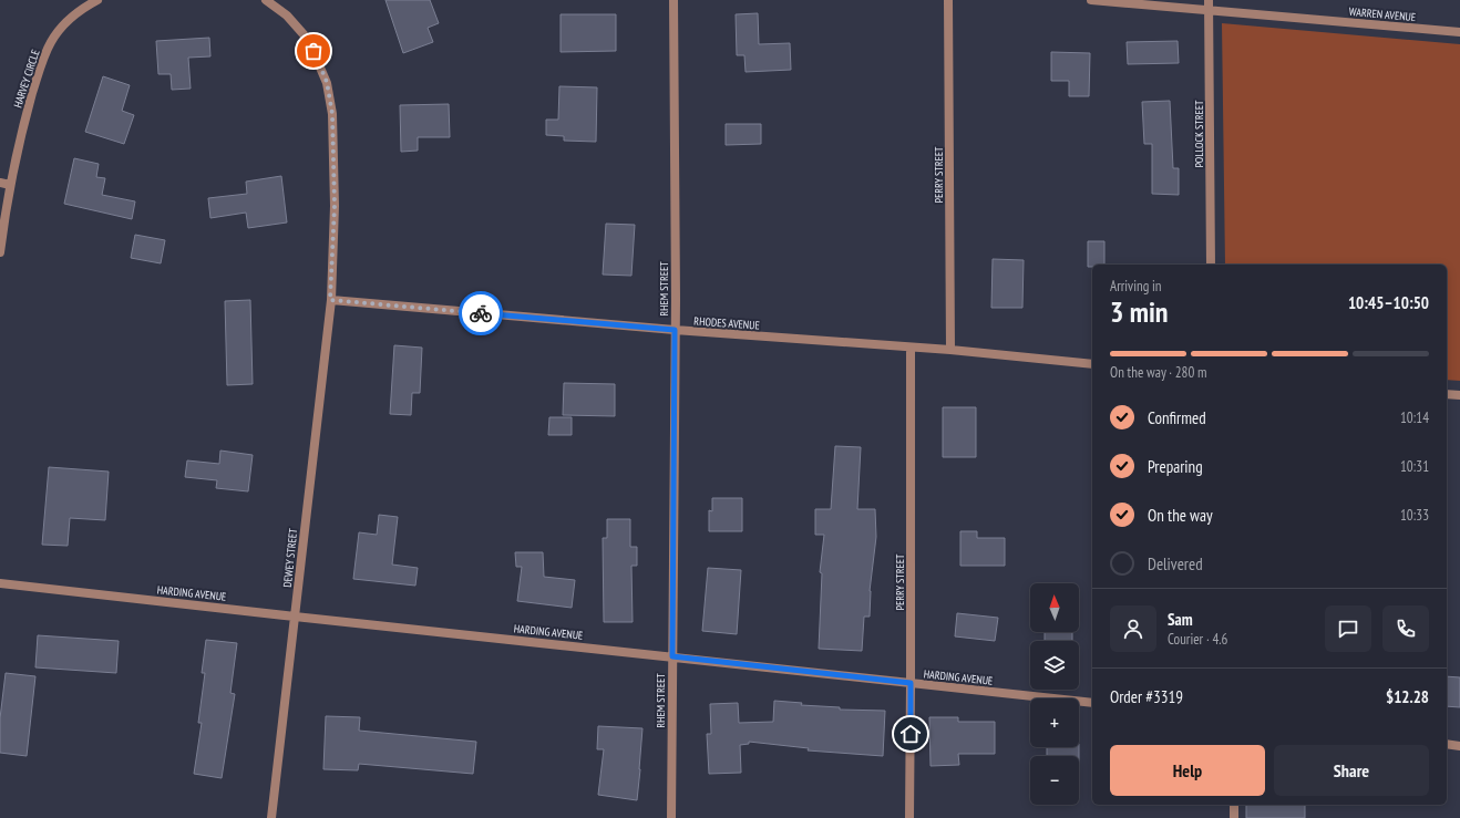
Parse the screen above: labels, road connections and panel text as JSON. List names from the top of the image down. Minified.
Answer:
{"streets":{"street":["WARREN AVENUE","HARVEY CIRCLE","POLLOCK STREET","PERRY STREET","RHEM STREET","RHODES AVENUE","DEWEY STREET","HARDING AVENUE"]},"crossings":[["WARREN AVENUE","POLLOCK STREET"],["PERRY STREET","RHODES AVENUE"],["PERRY STREET","HARDING AVENUE"],["RHEM STREET","RHODES AVENUE"],["RHEM STREET","HARDING AVENUE"],["RHODES AVENUE","DEWEY STREET"],["DEWEY STREET","HARDING AVENUE"]],"north":"top","page":{"heading":["3 min","Arriving in","10:45–10:50"],"panel":["Sam","Courier · 4.6","Order #3319","$12.28"],"bar":"On the way · 280 m","list":[["Confirmed","10:14"],["Preparing","10:31"],["On the way","10:33"],"Delivered"],"map_buttons":["+","−"],"buttons":["Help","Share"]}}
